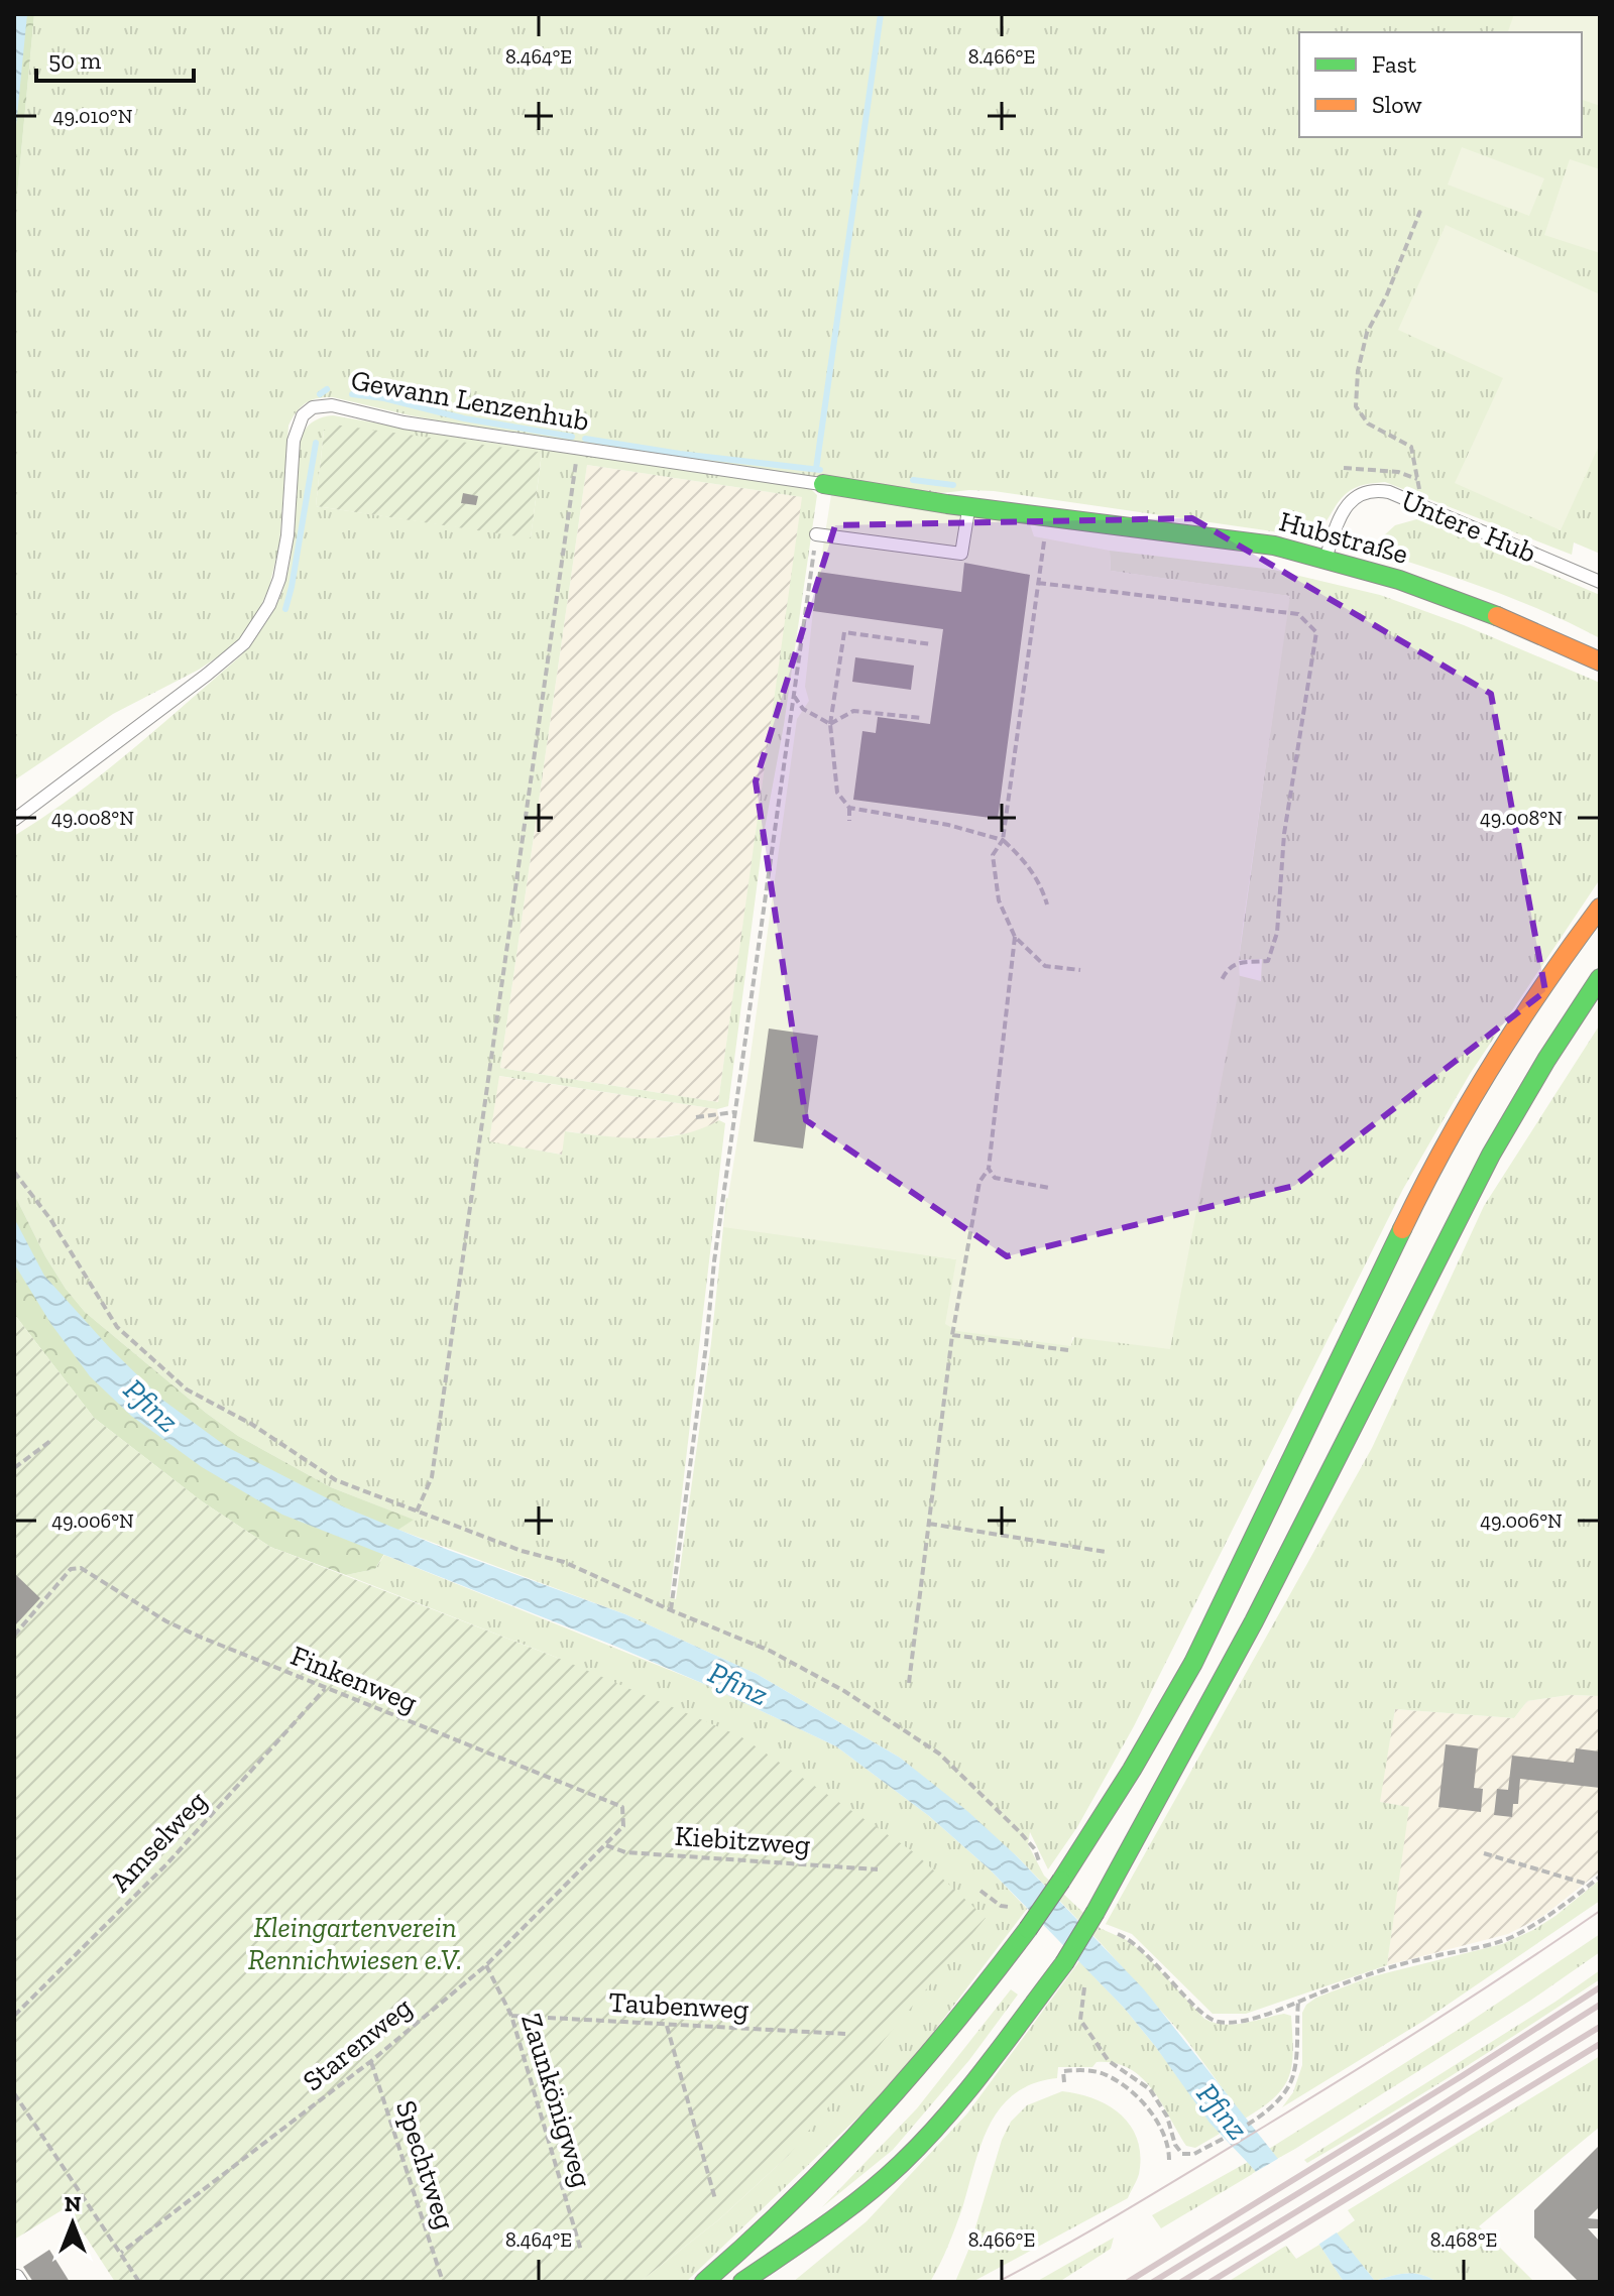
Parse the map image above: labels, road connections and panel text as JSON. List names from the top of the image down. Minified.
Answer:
{"streets":{"main road":["Gewann Lenzenhub","Hubstraße"],"lane":["Untere Hub"],"path":["Finkenweg","Kiebitzweg","Amselweg","Taubenweg","Starenweg","Zaunkönigweg","Spechtweg"]},"crossings":[["Gewann Lenzenhub","Hubstraße"],["Untere Hub","Hubstraße"],["Finkenweg","Amselweg"],["Finkenweg","Starenweg"],["Kiebitzweg","Starenweg"],["Taubenweg","Zaunkönigweg"],["Starenweg","Zaunkönigweg"],["Starenweg","Spechtweg"]],"water":["Pfinz"],"parks":["Kleingartenverein Rennichwiesen e.V."],"legend":["Fast","Slow"],"scale_bar":"50 m","north":"top","coordinates":["8.464°E","8.466°E","49.010°N","49.008°N","49.006°N","8.468°E"]}
